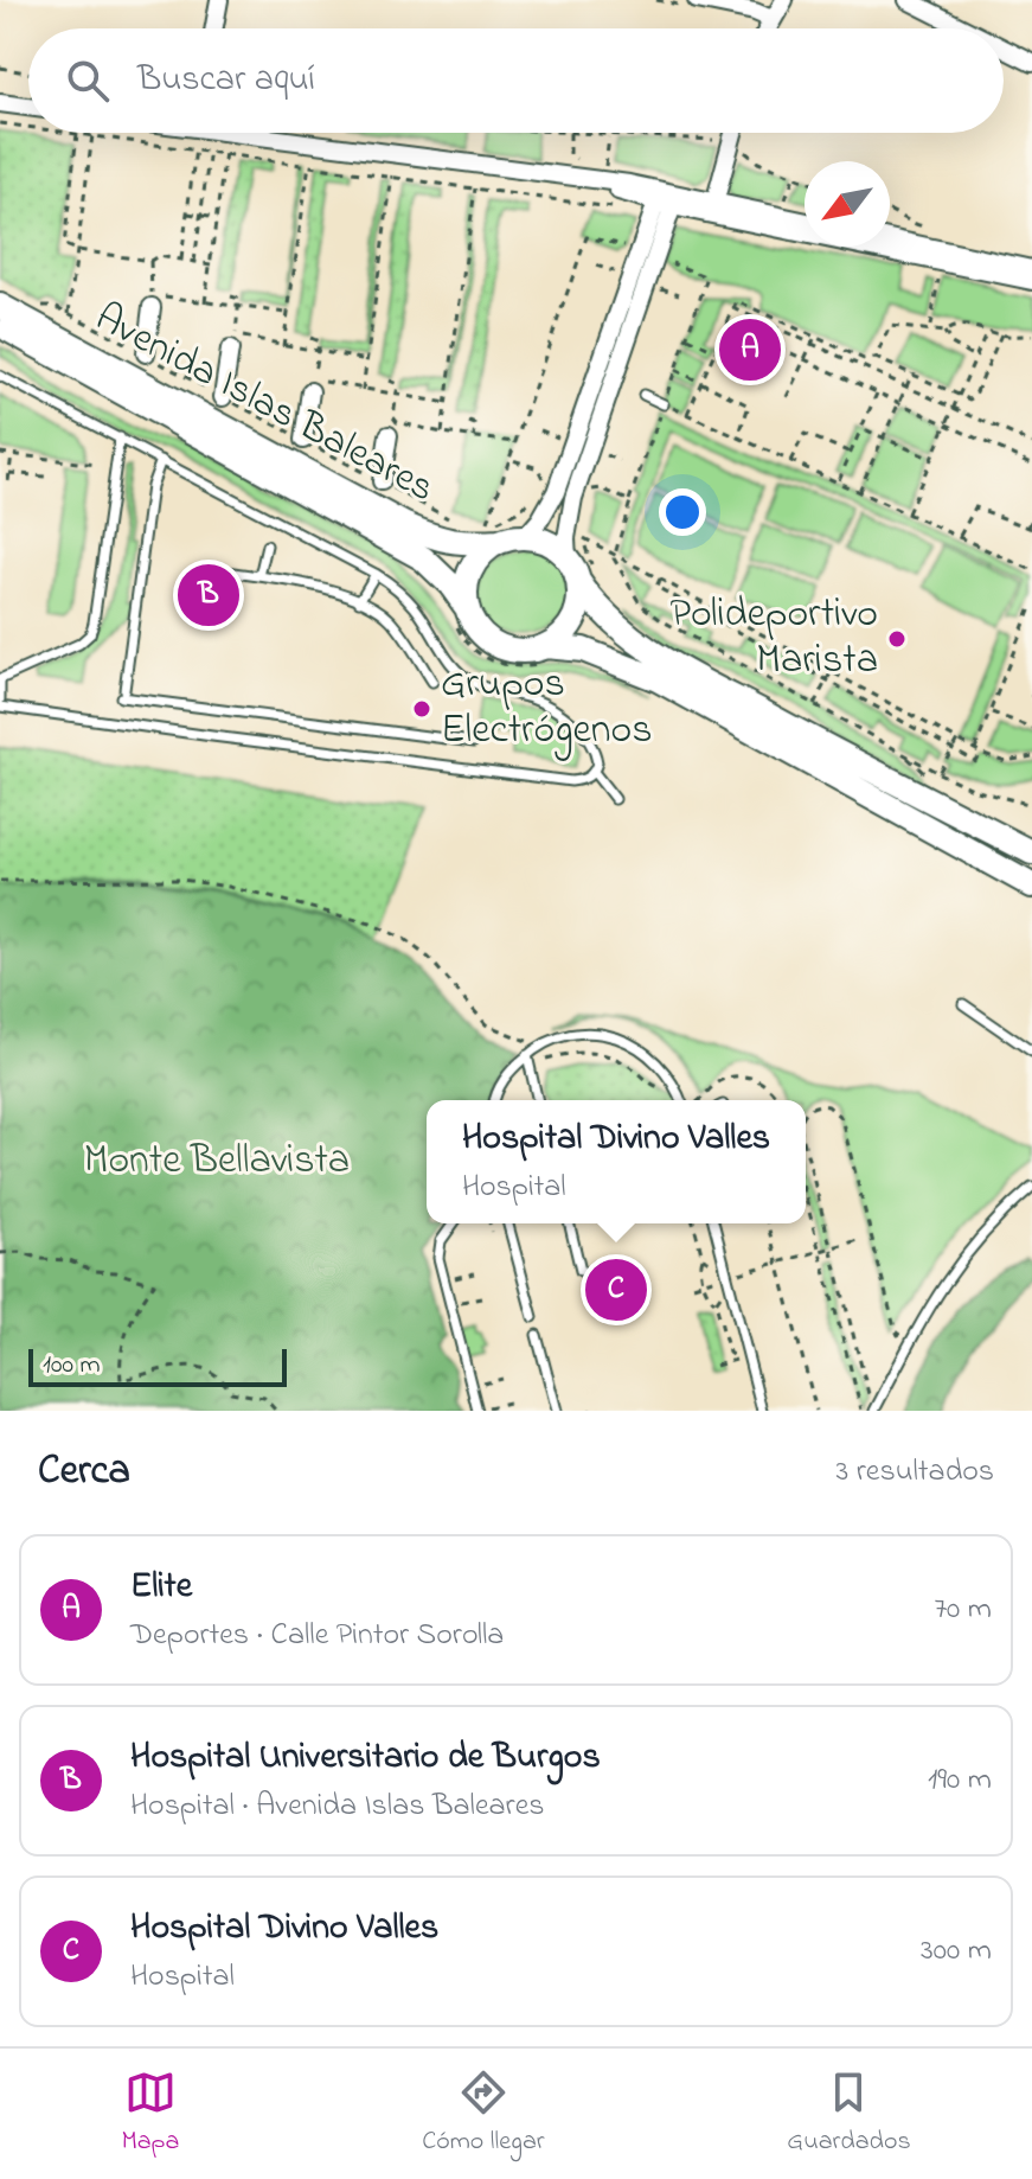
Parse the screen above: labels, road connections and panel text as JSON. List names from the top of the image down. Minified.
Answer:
{"streets":{"main road":["Avenida Islas Baleares"]},"parks":["Monte Bellavista"],"places":["Polideportivo Marista","Grupos Electrógenos"],"scale_bar":"100 m","north":"bottom left","page":{"search":"Buscar aquí","pins":["A","B","C"],"popup":["Hospital Divino Valles","Hospital"],"scale":"100 m","heading":["Cerca","3 resultados"],"list":[{"mark":"A","name":"Elite","note":"Deportes · Calle Pintor Sorolla","value":"70 m"},{"mark":"B","name":"Hospital Universitario de Burgos","note":"Hospital · Avenida Islas Baleares","value":"190 m"},{"mark":"C","name":"Hospital Divino Valles","note":"Hospital","value":"300 m"}],"nav":["Mapa","Cómo llegar","Guardados"]}}
